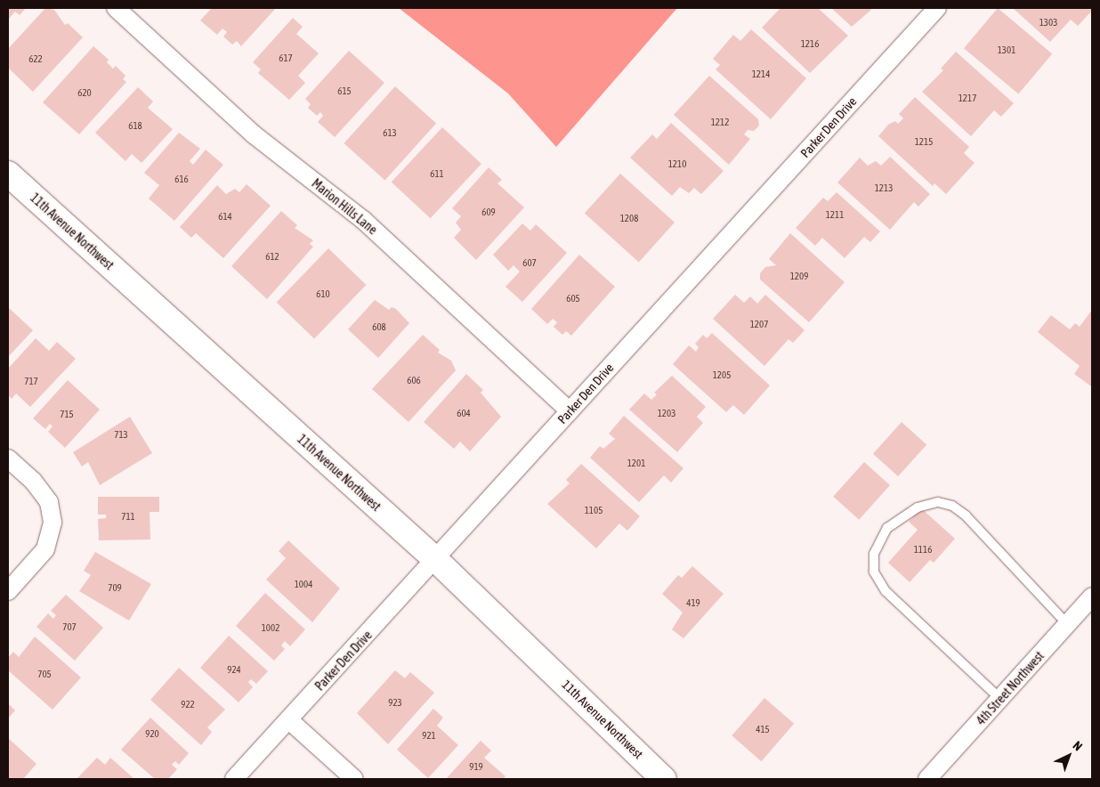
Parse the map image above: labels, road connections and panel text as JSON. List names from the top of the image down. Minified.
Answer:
{"streets":{"street":["Parker Den Drive","Marion Hills Lane","11th Avenue Northwest","4th Street Northwest"]},"crossings":[["Parker Den Drive","Marion Hills Lane"],["Parker Den Drive","11th Avenue Northwest"]],"house_numbers":["1303","1216","1301","617","622","1214","615","620","1217","1212","618","613","1215","1210","611","616","1213","609","1211","614","1208","612","607","1209","610","605","1207","608","1205","606","717","604","1203","715","713","1201","1105","711","1116","1004","709","419","707","1002","924","705","923","922","415","920","921","919"],"north":"top right"}
